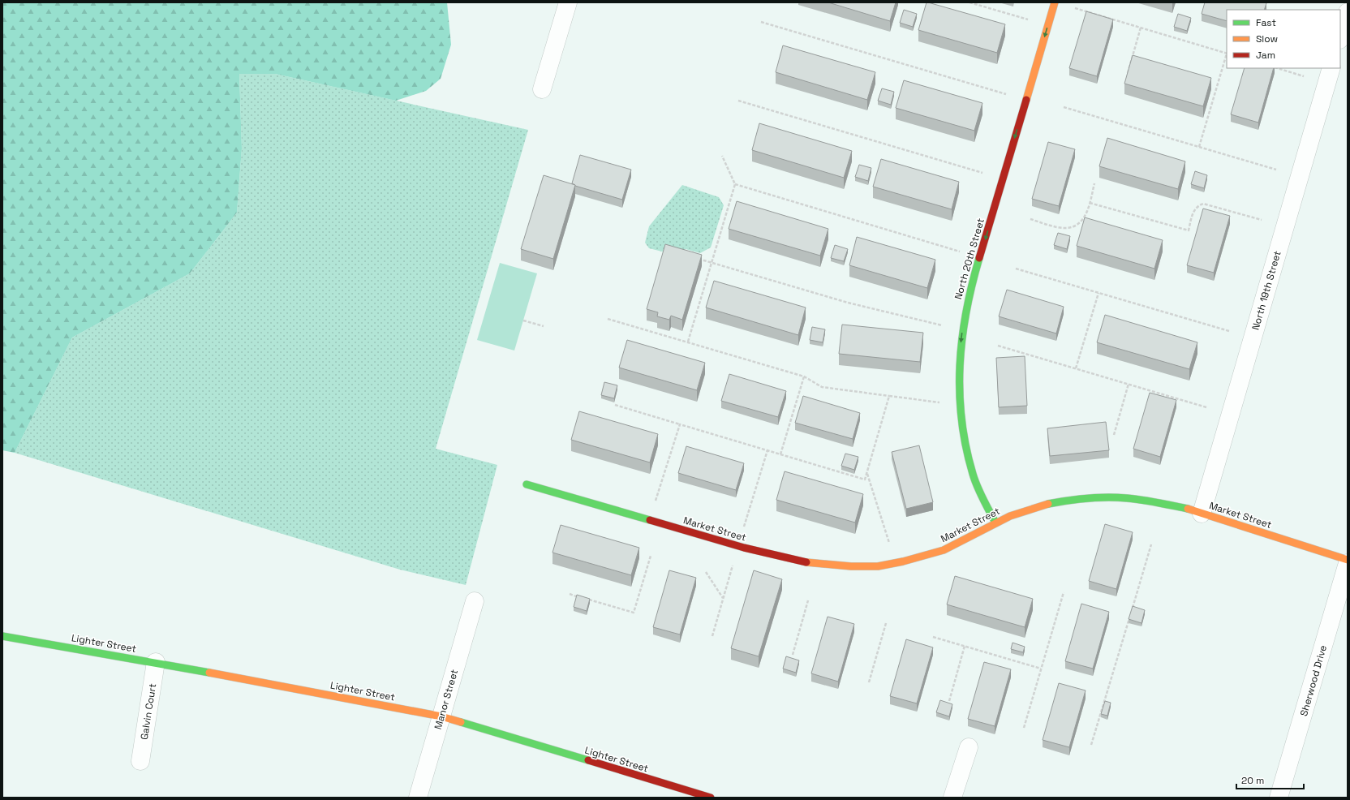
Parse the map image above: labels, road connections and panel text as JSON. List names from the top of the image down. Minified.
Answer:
{"streets":{"street":["North 20th Street","North 19th Street","Market Street","Lighter Street","Sherwood Drive","Manor Street","Galvin Court"]},"crossings":[["North 20th Street","Market Street"],["North 19th Street","Market Street"],["Lighter Street","Manor Street"],["Lighter Street","Galvin Court"]],"one_way":["North 20th Street"],"legend":["Fast","Slow","Jam"],"scale_bar":"20 m"}
